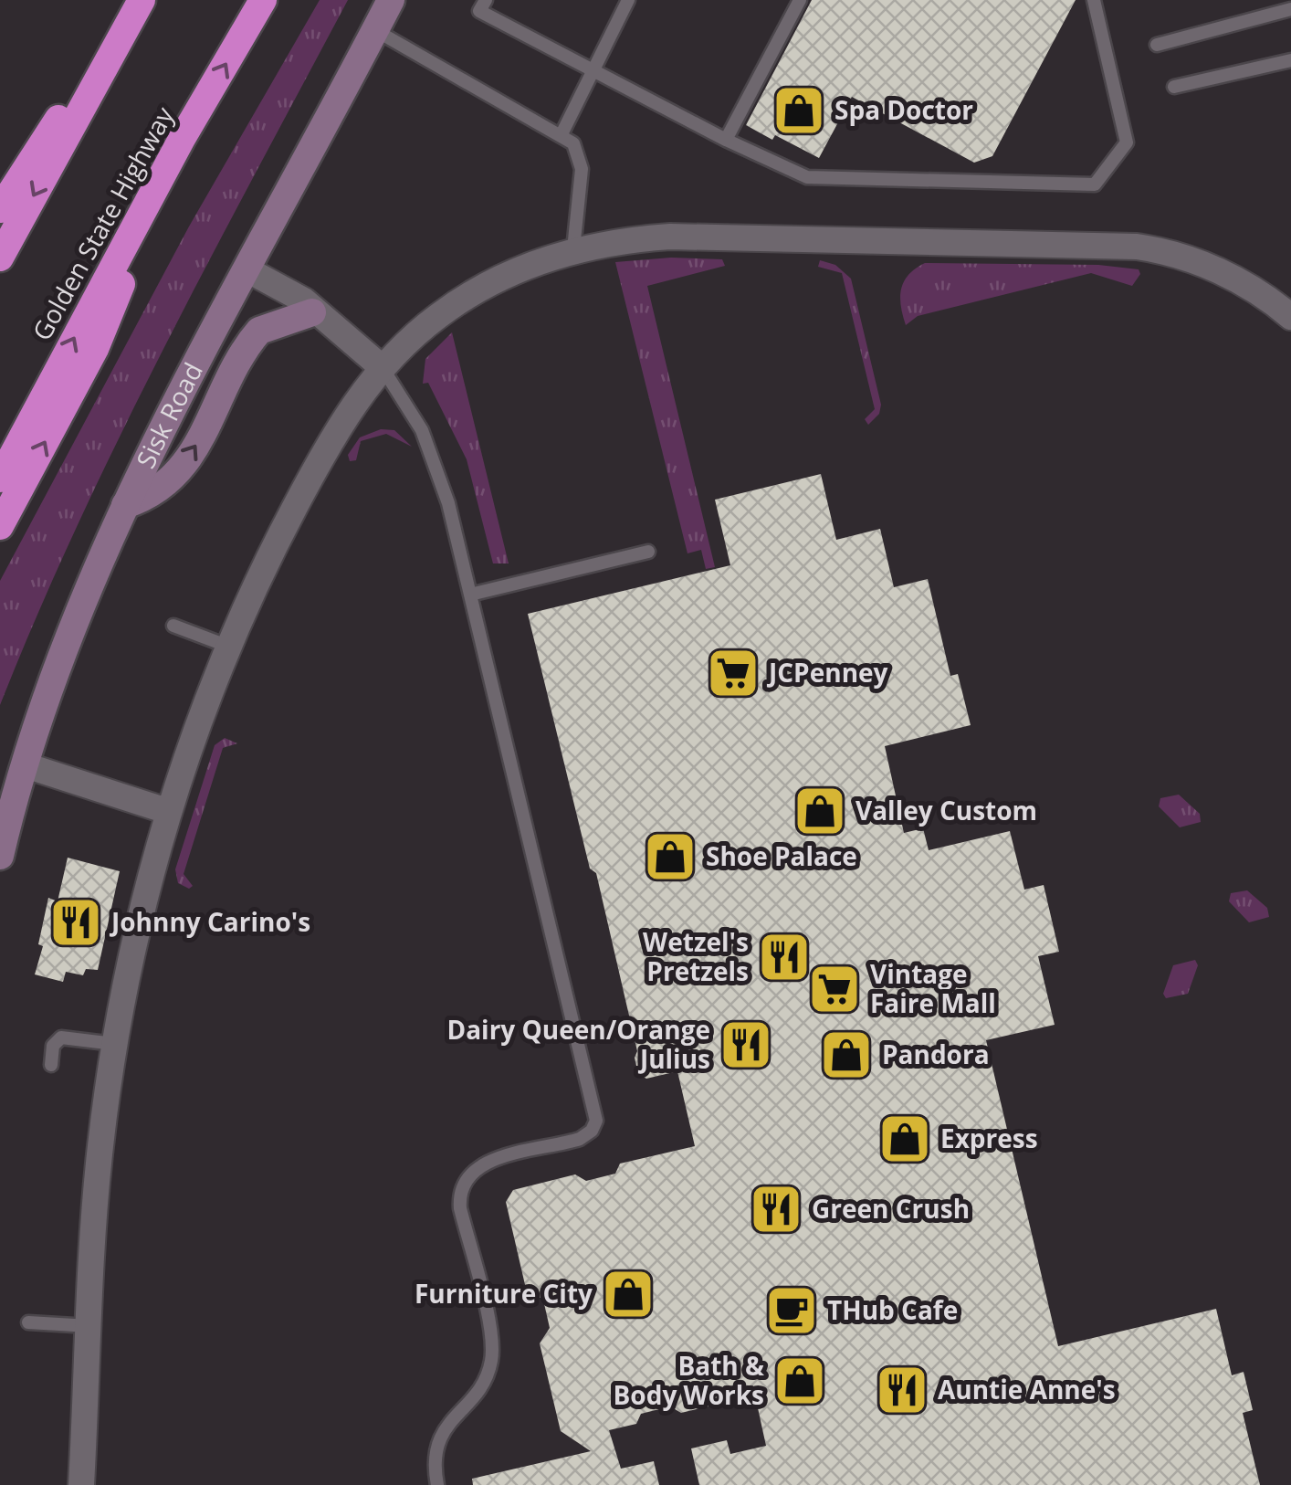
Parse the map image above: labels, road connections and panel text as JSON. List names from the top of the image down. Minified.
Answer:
{"streets":{"highway":["Golden State Highway"],"main road":["Sisk Road"]},"places":{"shop":["Spa Doctor","Valley Custom","Shoe Palace","Pandora","Express","Furniture City","Bath & Body Works"],"supermarket":["JCPenney","Vintage Faire Mall"],"restaurant":["Johnny Carino's","Wetzel's Pretzels","Dairy Queen/Orange Julius","Green Crush","Auntie Anne's"],"cafe":["THub Cafe"]}}
